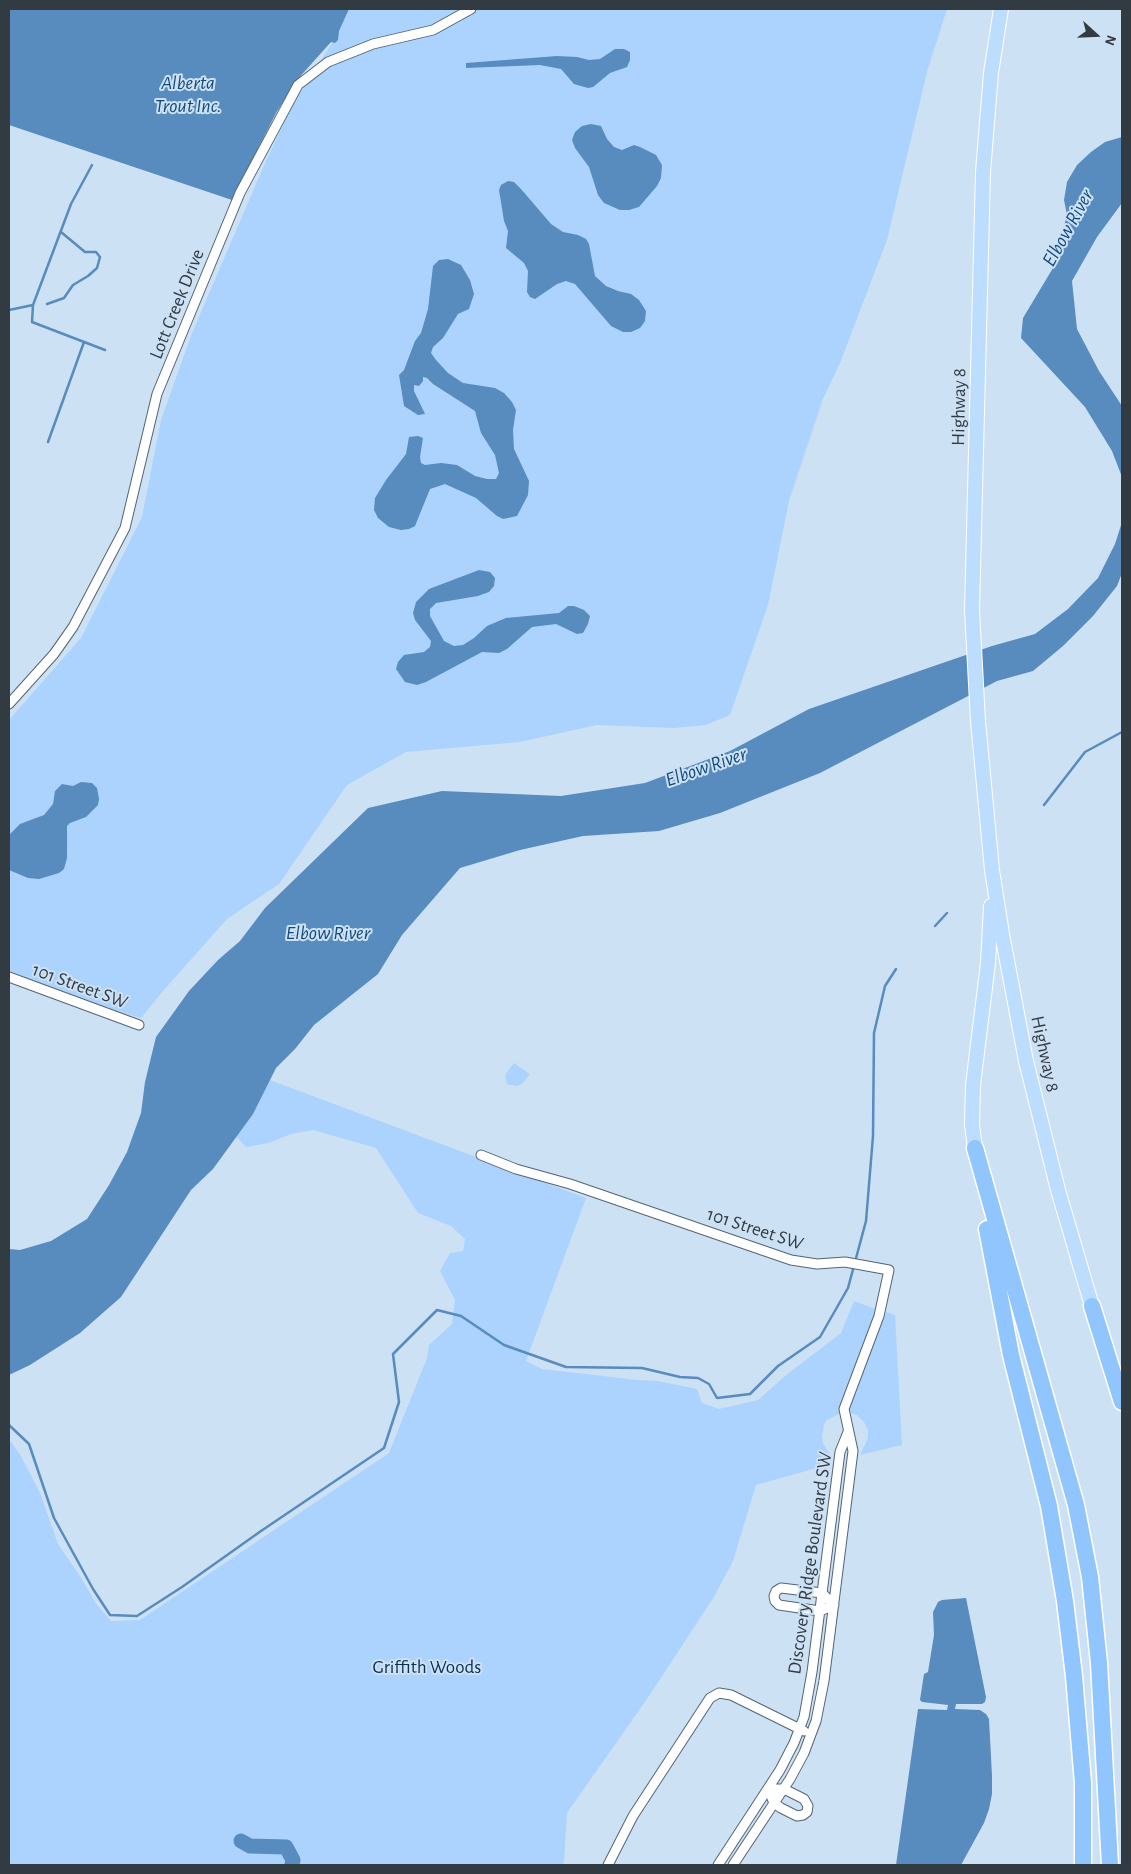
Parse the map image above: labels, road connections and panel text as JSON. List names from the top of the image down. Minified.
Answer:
{"streets":{"main road":["Highway 8"],"street":["Lott Creek Drive","101 Street SW","Discovery Ridge Boulevard SW"]},"crossings":[["101 Street SW","Discovery Ridge Boulevard SW"]],"water":["Alberta Trout Inc.","Elbow River"],"parks":["Griffith Woods"],"north":"right"}
